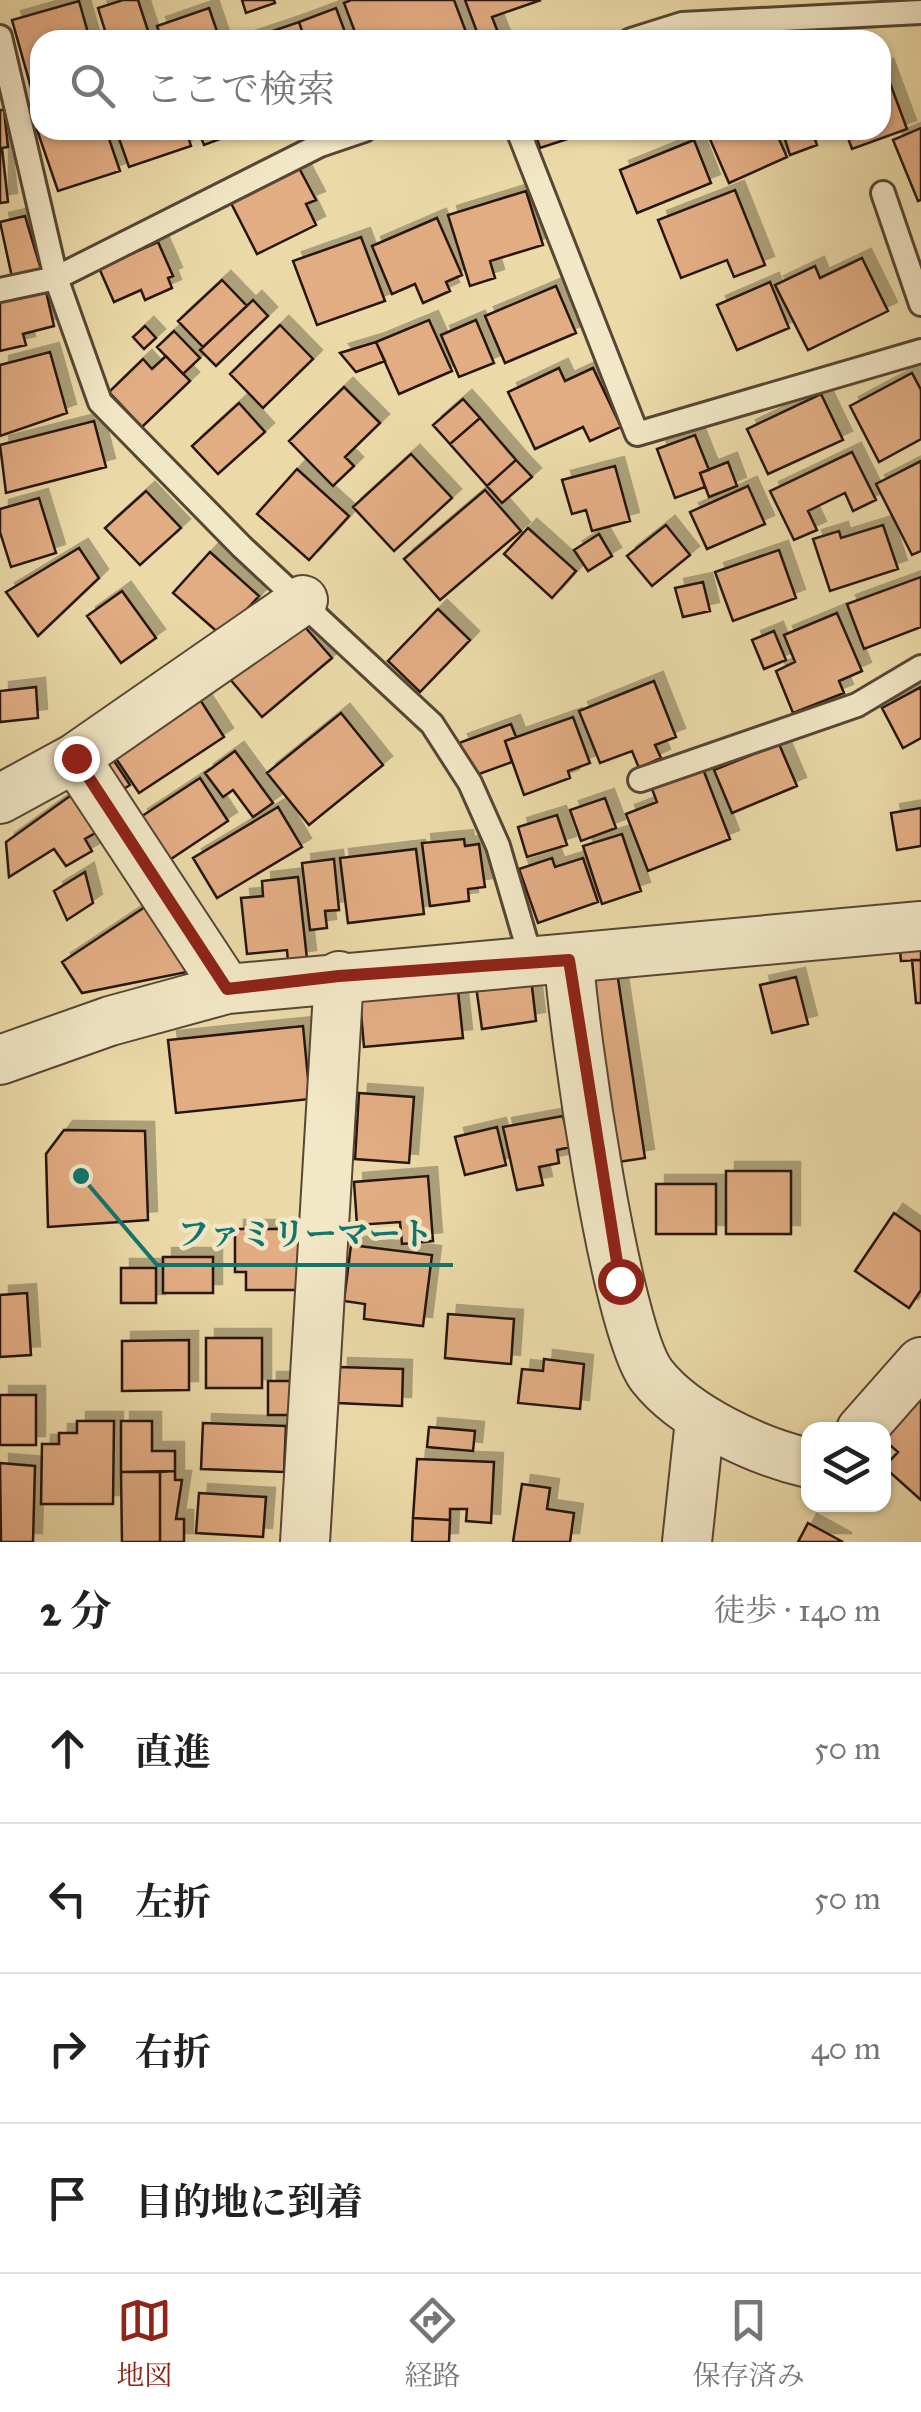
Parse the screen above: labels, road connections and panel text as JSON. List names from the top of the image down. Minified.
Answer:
{"places":["ファミリーマート"],"page":{"search":"ここで検索","heading":["2 分","徒歩 · 140 m"],"list":[["直進","50 m"],["左折","50 m"],["右折","40 m"],"目的地に到着"],"nav":["地図","経路","保存済み"]}}
